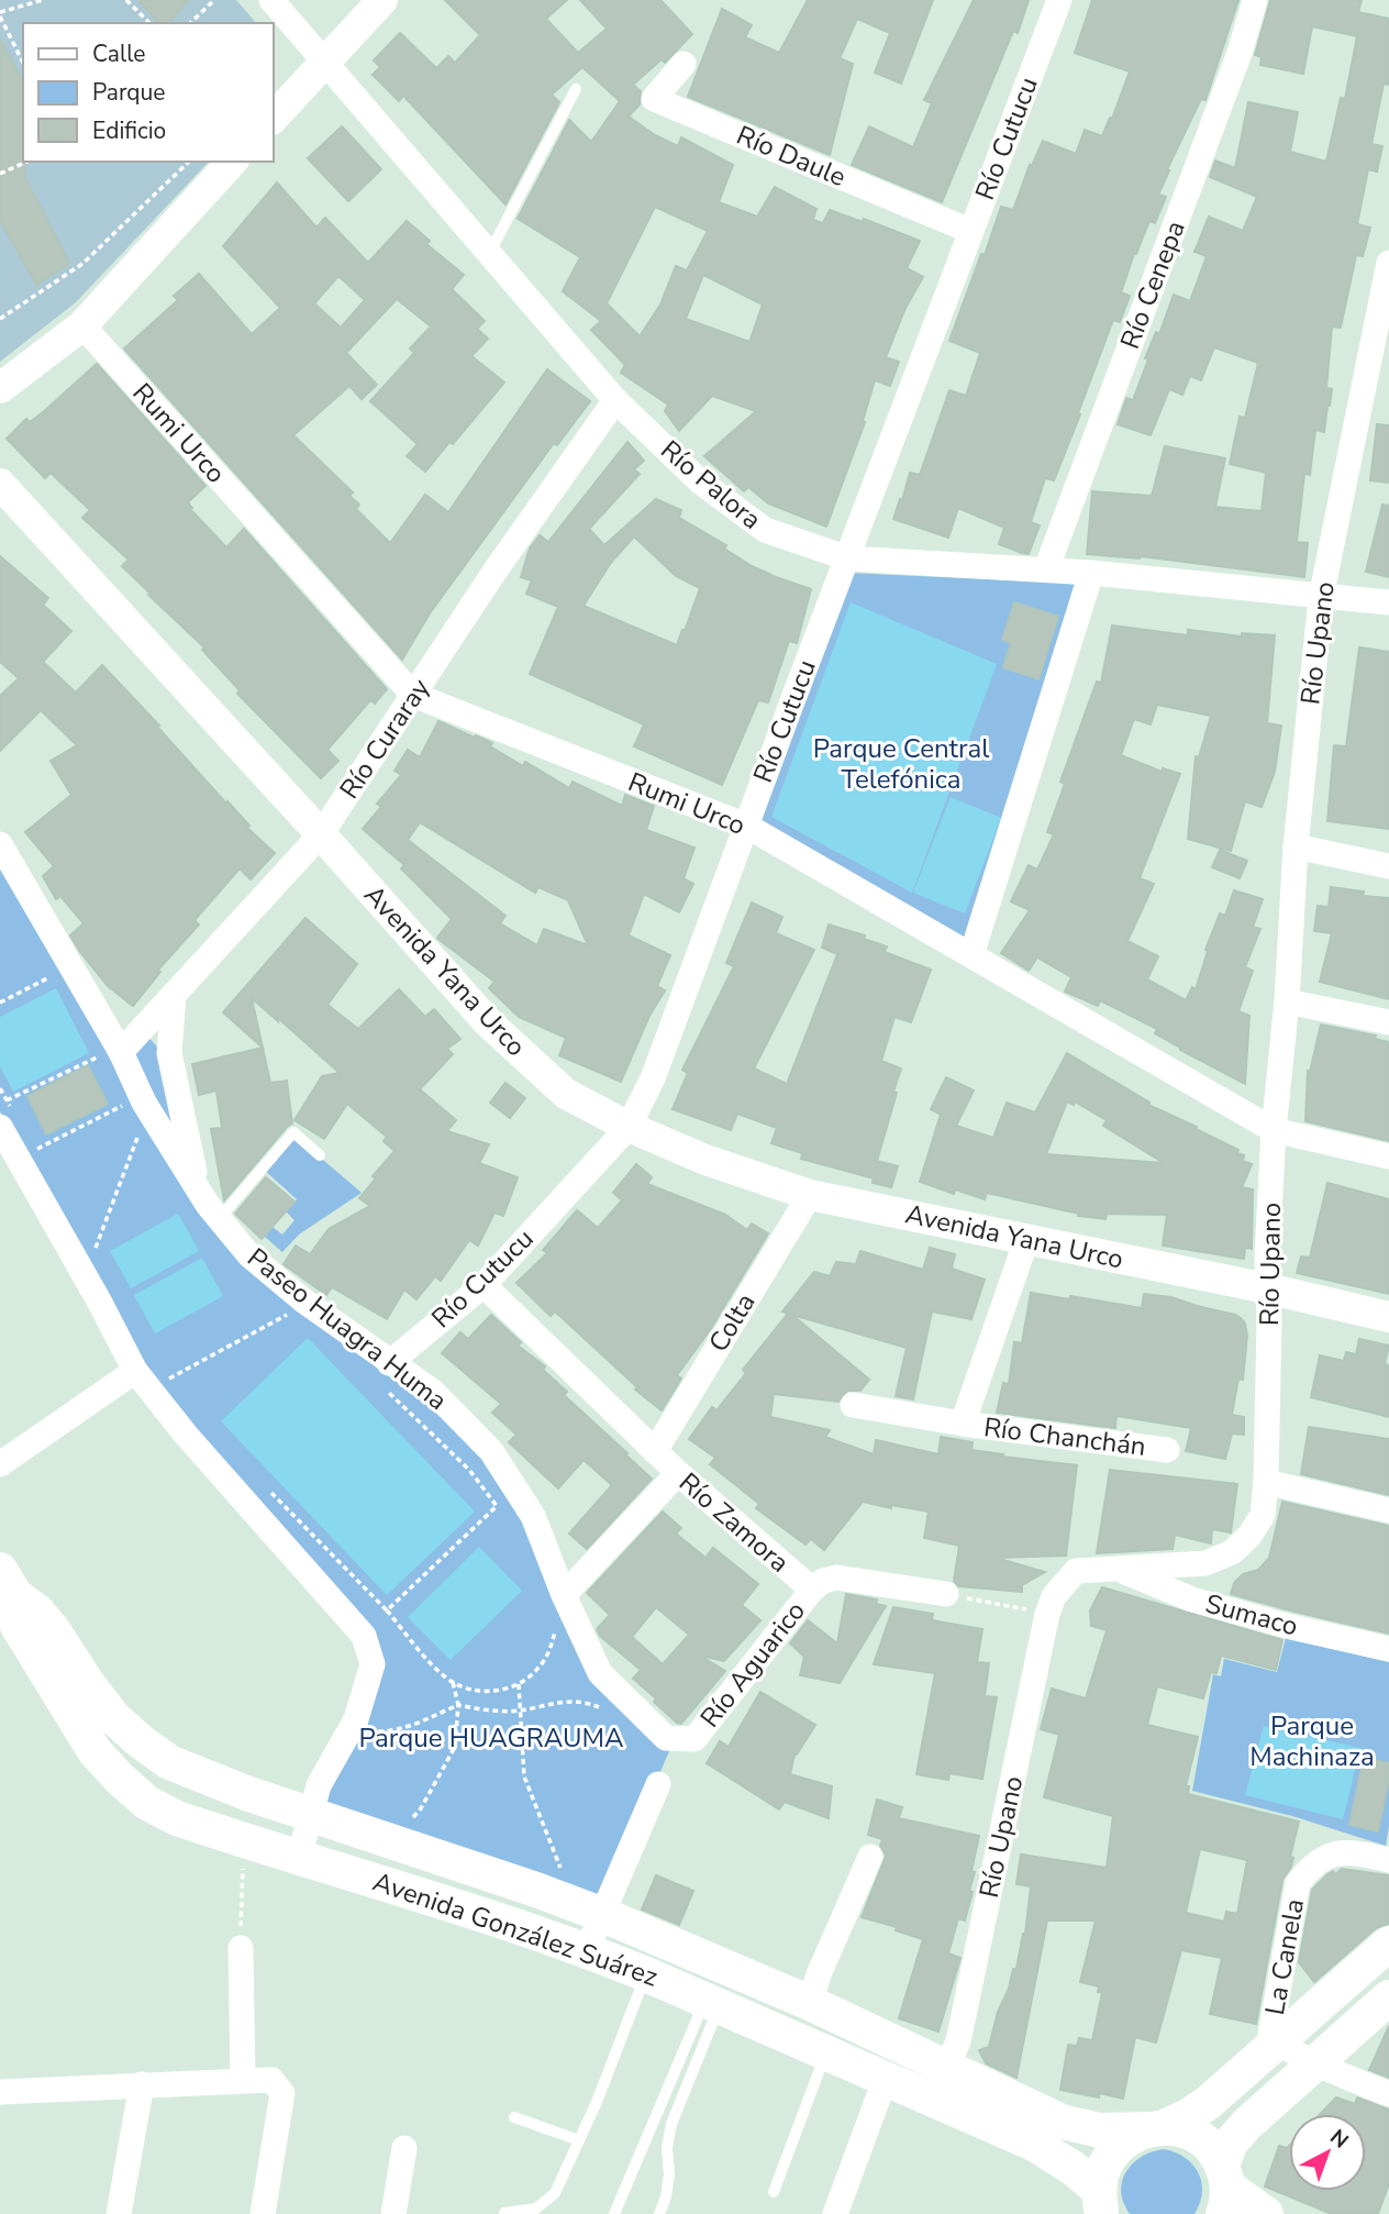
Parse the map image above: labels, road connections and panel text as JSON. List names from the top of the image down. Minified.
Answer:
{"streets":{"main road":["Avenida González Suárez"],"street":["Río Cutucu","Río Daule","Río Cenepa","Rumi Urco","Río Palora","Río Upano","Río Curaray","Avenida Yana Urco","Colta","Paseo Huagra Huma","Río Chanchán","Río Zamora","Sumaco","Río Aguarico","La Canela"]},"crossings":[["Río Cutucu","Río Daule"],["Río Cutucu","Rumi Urco"],["Río Cutucu","Río Palora"],["Río Cutucu","Avenida Yana Urco"],["Río Cutucu","Paseo Huagra Huma"],["Río Cutucu","Río Zamora"],["Río Cenepa","Río Palora"],["Rumi Urco","Río Upano"],["Rumi Urco","Río Curaray"],["Río Palora","Río Upano"],["Río Palora","Río Curaray"],["Río Upano","Avenida Yana Urco"],["Río Upano","Sumaco"],["Río Upano","Avenida González Suárez"],["Río Curaray","Avenida Yana Urco"],["Río Curaray","Paseo Huagra Huma"],["Avenida Yana Urco","Colta"],["Avenida Yana Urco","Río Chanchán"],["Colta","Río Zamora"],["Paseo Huagra Huma","Río Aguarico"],["Río Zamora","Río Aguarico"]],"parks":["Parque Central Telefónica","Parque Machinaza","Parque HUAGRAUMA"],"legend":["Calle","Parque","Edificio"],"north":"top right"}
